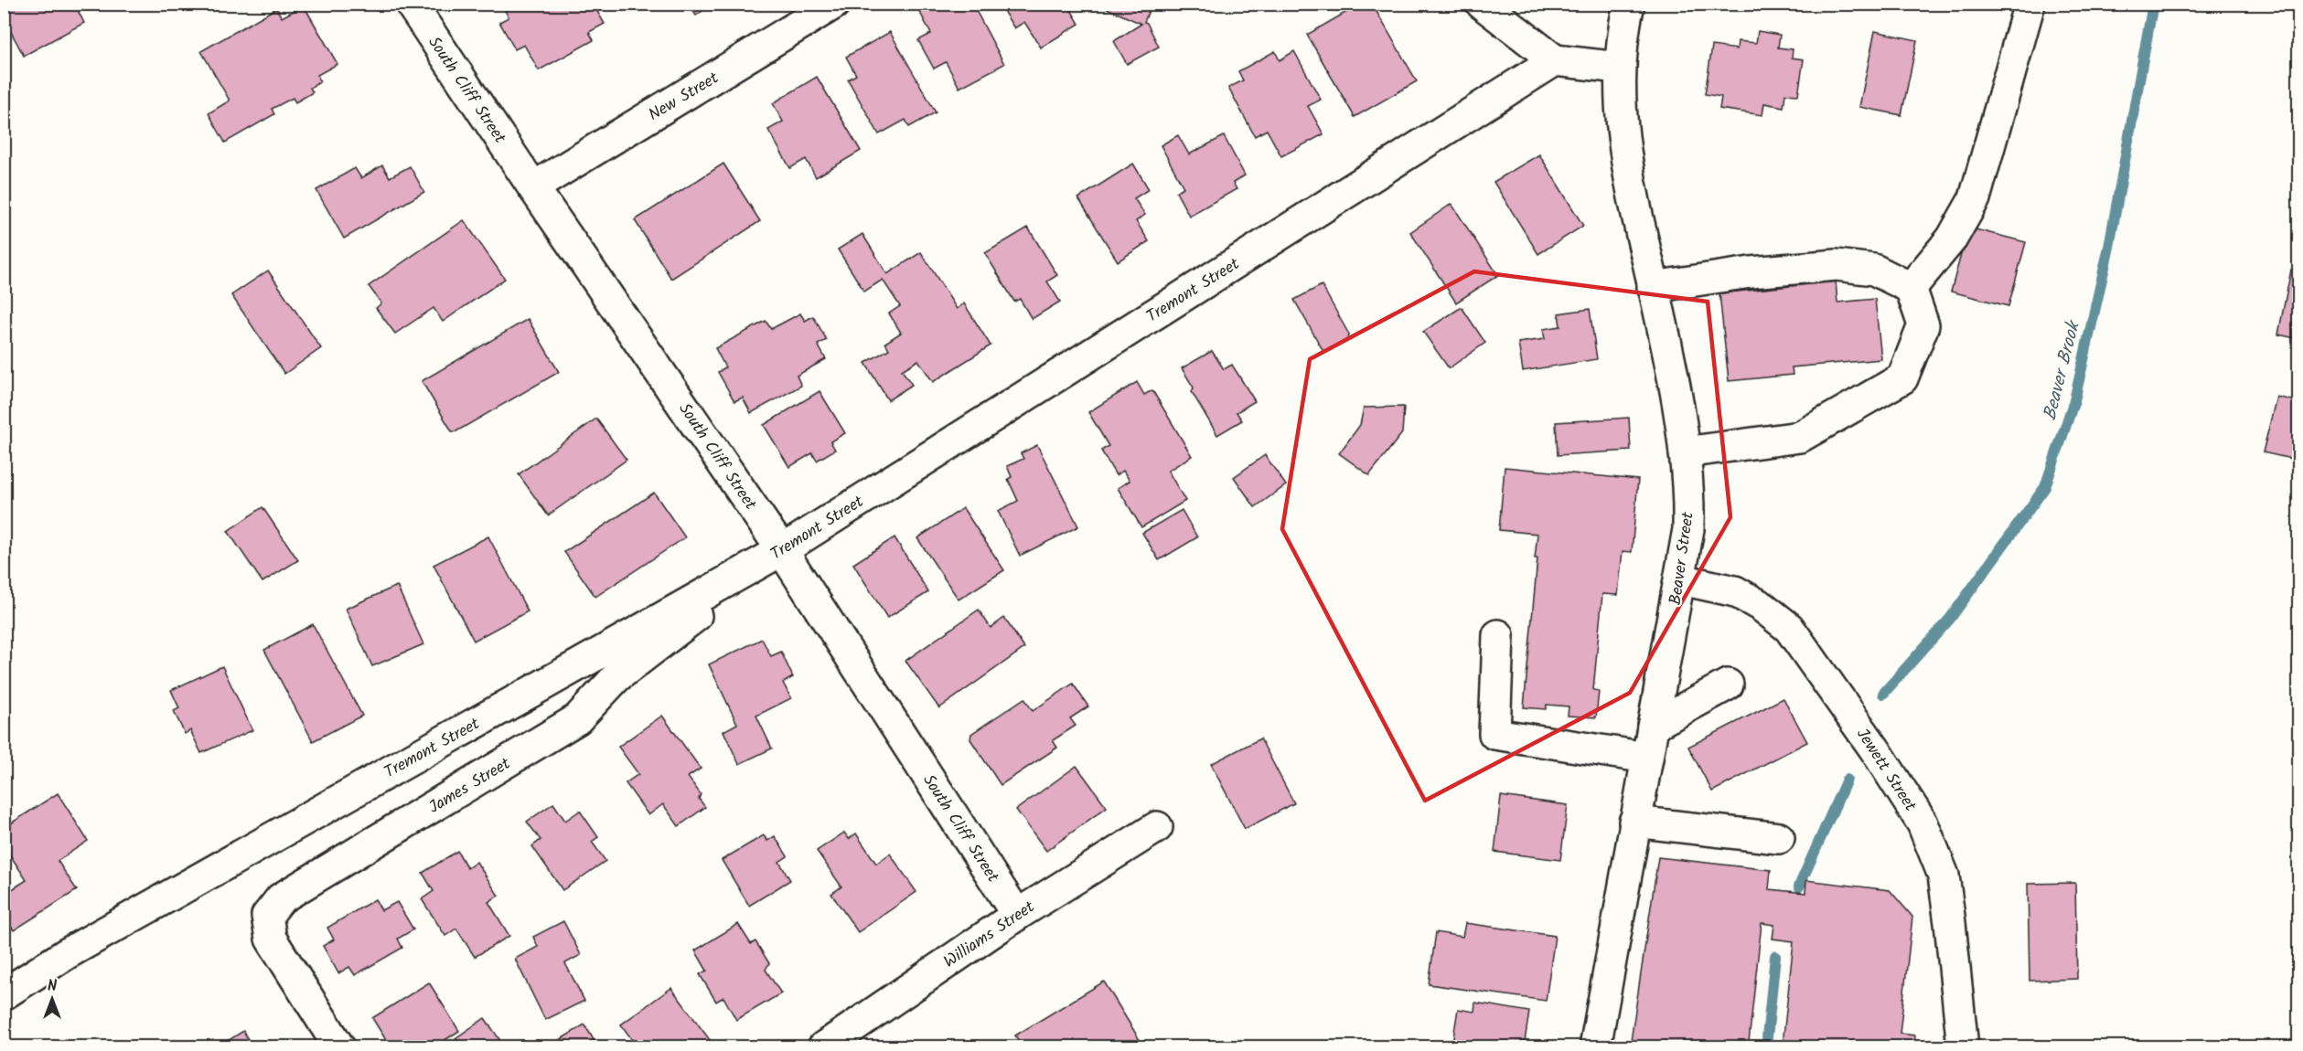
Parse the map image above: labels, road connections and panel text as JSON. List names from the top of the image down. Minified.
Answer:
{"streets":{"street":["South Cliff Street","New Street","Tremont Street","Beaver Street","Jewett Street","James Street","Williams Street"]},"crossings":[["South Cliff Street","New Street"],["South Cliff Street","Tremont Street"],["South Cliff Street","James Street"],["South Cliff Street","Williams Street"],["Tremont Street","James Street"],["Beaver Street","Jewett Street"]],"water":["Beaver Brook"],"north":"top"}
